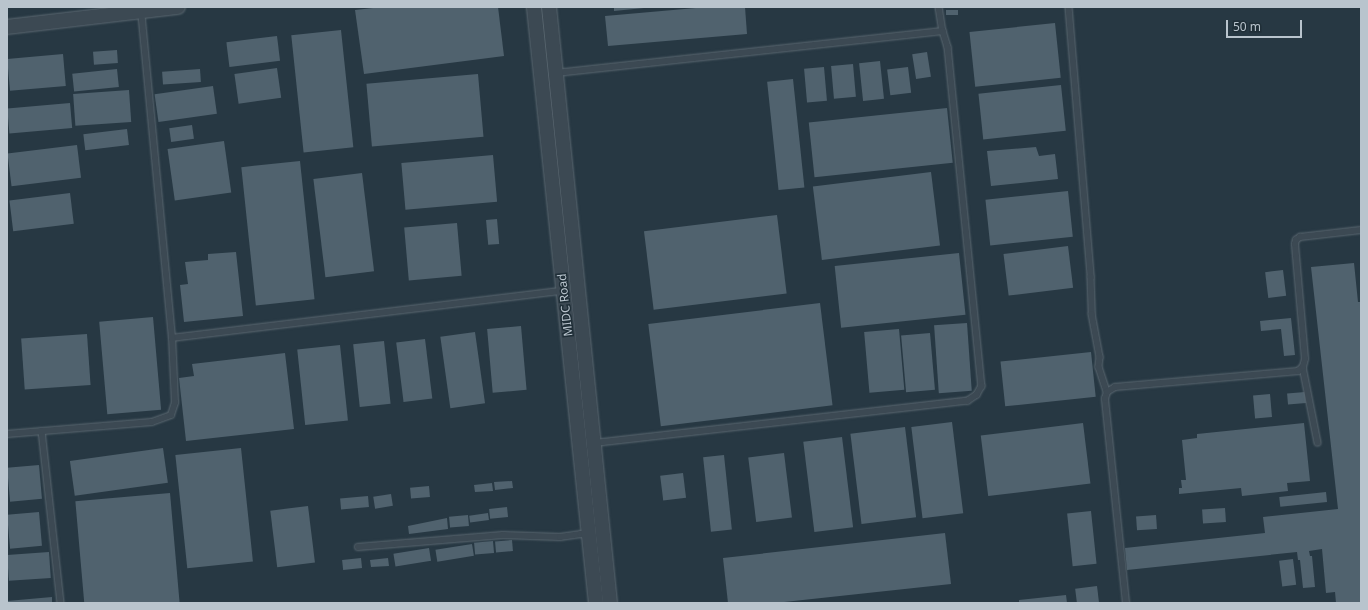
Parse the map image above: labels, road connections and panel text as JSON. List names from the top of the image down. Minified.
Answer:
{"streets":{"street":["MIDC Road"]},"scale_bar":"50 m"}
